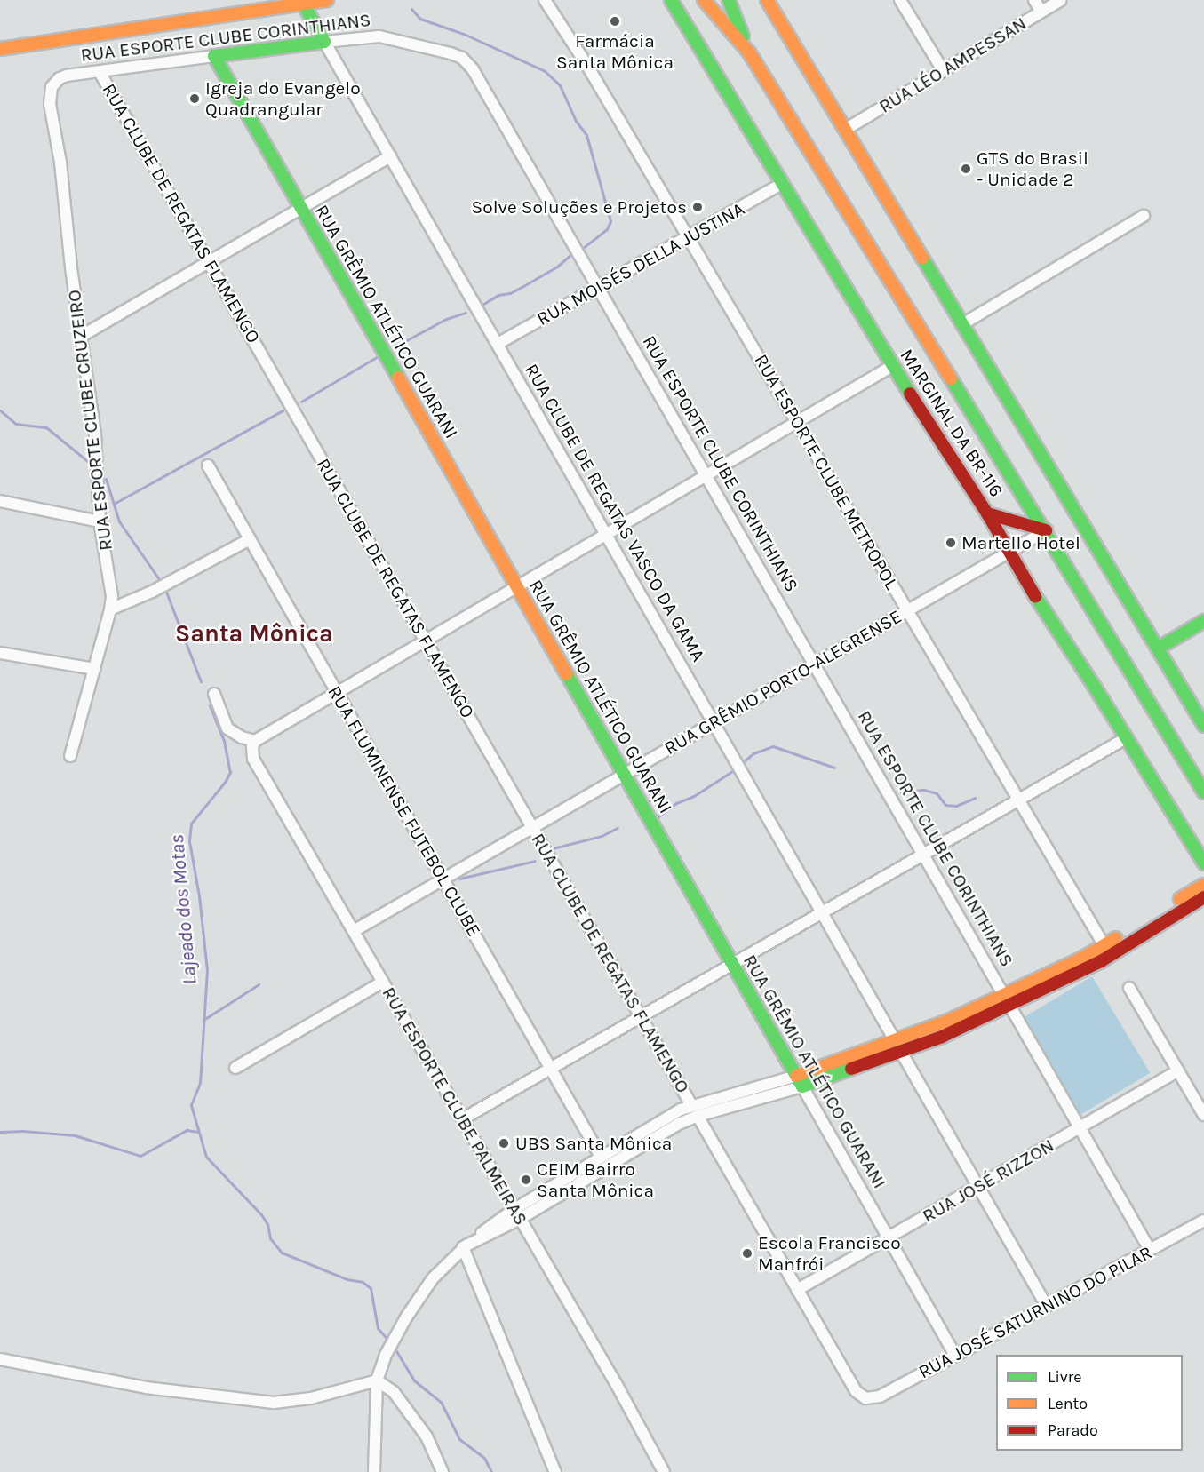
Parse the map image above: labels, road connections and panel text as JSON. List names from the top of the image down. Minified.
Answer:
{"streets":{"main road":["RUA ESPORTE CLUBE CORINTHIANS","RUA GRÊMIO ATLÉTICO GUARANI","MARGINAL DA BR-116","RUA CLUBE DE REGATAS VASCO DA GAMA"],"street":["RUA LÉO AMPESSAN","RUA CLUBE DE REGATAS FLAMENGO","RUA MOISÉS DELLA JUSTINA","RUA ESPORTE CLUBE CRUZEIRO","RUA ESPORTE CLUBE METROPOL","RUA GRÊMIO PORTO-ALEGRENSE","RUA FLUMINENSE FUTEBOL CLUBE","RUA ESPORTE CLUBE PALMEIRAS","RUA JOSÉ RIZZON","RUA JOSÉ SATURNINO DO PILAR"]},"crossings":[["RUA ESPORTE CLUBE CORINTHIANS","RUA CLUBE DE REGATAS FLAMENGO"],["RUA ESPORTE CLUBE CORINTHIANS","RUA MOISÉS DELLA JUSTINA"],["RUA ESPORTE CLUBE CORINTHIANS","RUA GRÊMIO ATLÉTICO GUARANI"],["RUA ESPORTE CLUBE CORINTHIANS","RUA ESPORTE CLUBE CRUZEIRO"],["RUA ESPORTE CLUBE CORINTHIANS","RUA CLUBE DE REGATAS VASCO DA GAMA"],["RUA ESPORTE CLUBE CORINTHIANS","RUA GRÊMIO PORTO-ALEGRENSE"],["RUA ESPORTE CLUBE CORINTHIANS","RUA JOSÉ RIZZON"],["RUA ESPORTE CLUBE CORINTHIANS","RUA JOSÉ SATURNINO DO PILAR"],["RUA CLUBE DE REGATAS FLAMENGO","RUA GRÊMIO PORTO-ALEGRENSE"],["RUA MOISÉS DELLA JUSTINA","MARGINAL DA BR-116"],["RUA MOISÉS DELLA JUSTINA","RUA ESPORTE CLUBE METROPOL"],["RUA MOISÉS DELLA JUSTINA","RUA CLUBE DE REGATAS VASCO DA GAMA"],["RUA GRÊMIO ATLÉTICO GUARANI","RUA GRÊMIO PORTO-ALEGRENSE"],["RUA GRÊMIO ATLÉTICO GUARANI","RUA JOSÉ RIZZON"],["RUA GRÊMIO ATLÉTICO GUARANI","RUA JOSÉ SATURNINO DO PILAR"],["MARGINAL DA BR-116","RUA GRÊMIO PORTO-ALEGRENSE"],["RUA ESPORTE CLUBE METROPOL","RUA GRÊMIO PORTO-ALEGRENSE"],["RUA CLUBE DE REGATAS VASCO DA GAMA","RUA GRÊMIO PORTO-ALEGRENSE"],["RUA CLUBE DE REGATAS VASCO DA GAMA","RUA JOSÉ RIZZON"],["RUA CLUBE DE REGATAS VASCO DA GAMA","RUA JOSÉ SATURNINO DO PILAR"],["RUA GRÊMIO PORTO-ALEGRENSE","RUA FLUMINENSE FUTEBOL CLUBE"],["RUA GRÊMIO PORTO-ALEGRENSE","RUA ESPORTE CLUBE PALMEIRAS"],["RUA JOSÉ RIZZON","RUA JOSÉ SATURNINO DO PILAR"]],"districts":["Santa Mônica"],"water":["Lajeado dos Motas"],"places":["Farmácia Santa Mônica","Igreja do Evangelo Quadrangular","GTS do Brasil - Unidade 2","Solve Soluções e Projetos","Martello Hotel","UBS Santa Mônica","CEIM Bairro Santa Mônica","Escola Francisco Manfrói"],"legend":["Livre","Lento","Parado"]}
